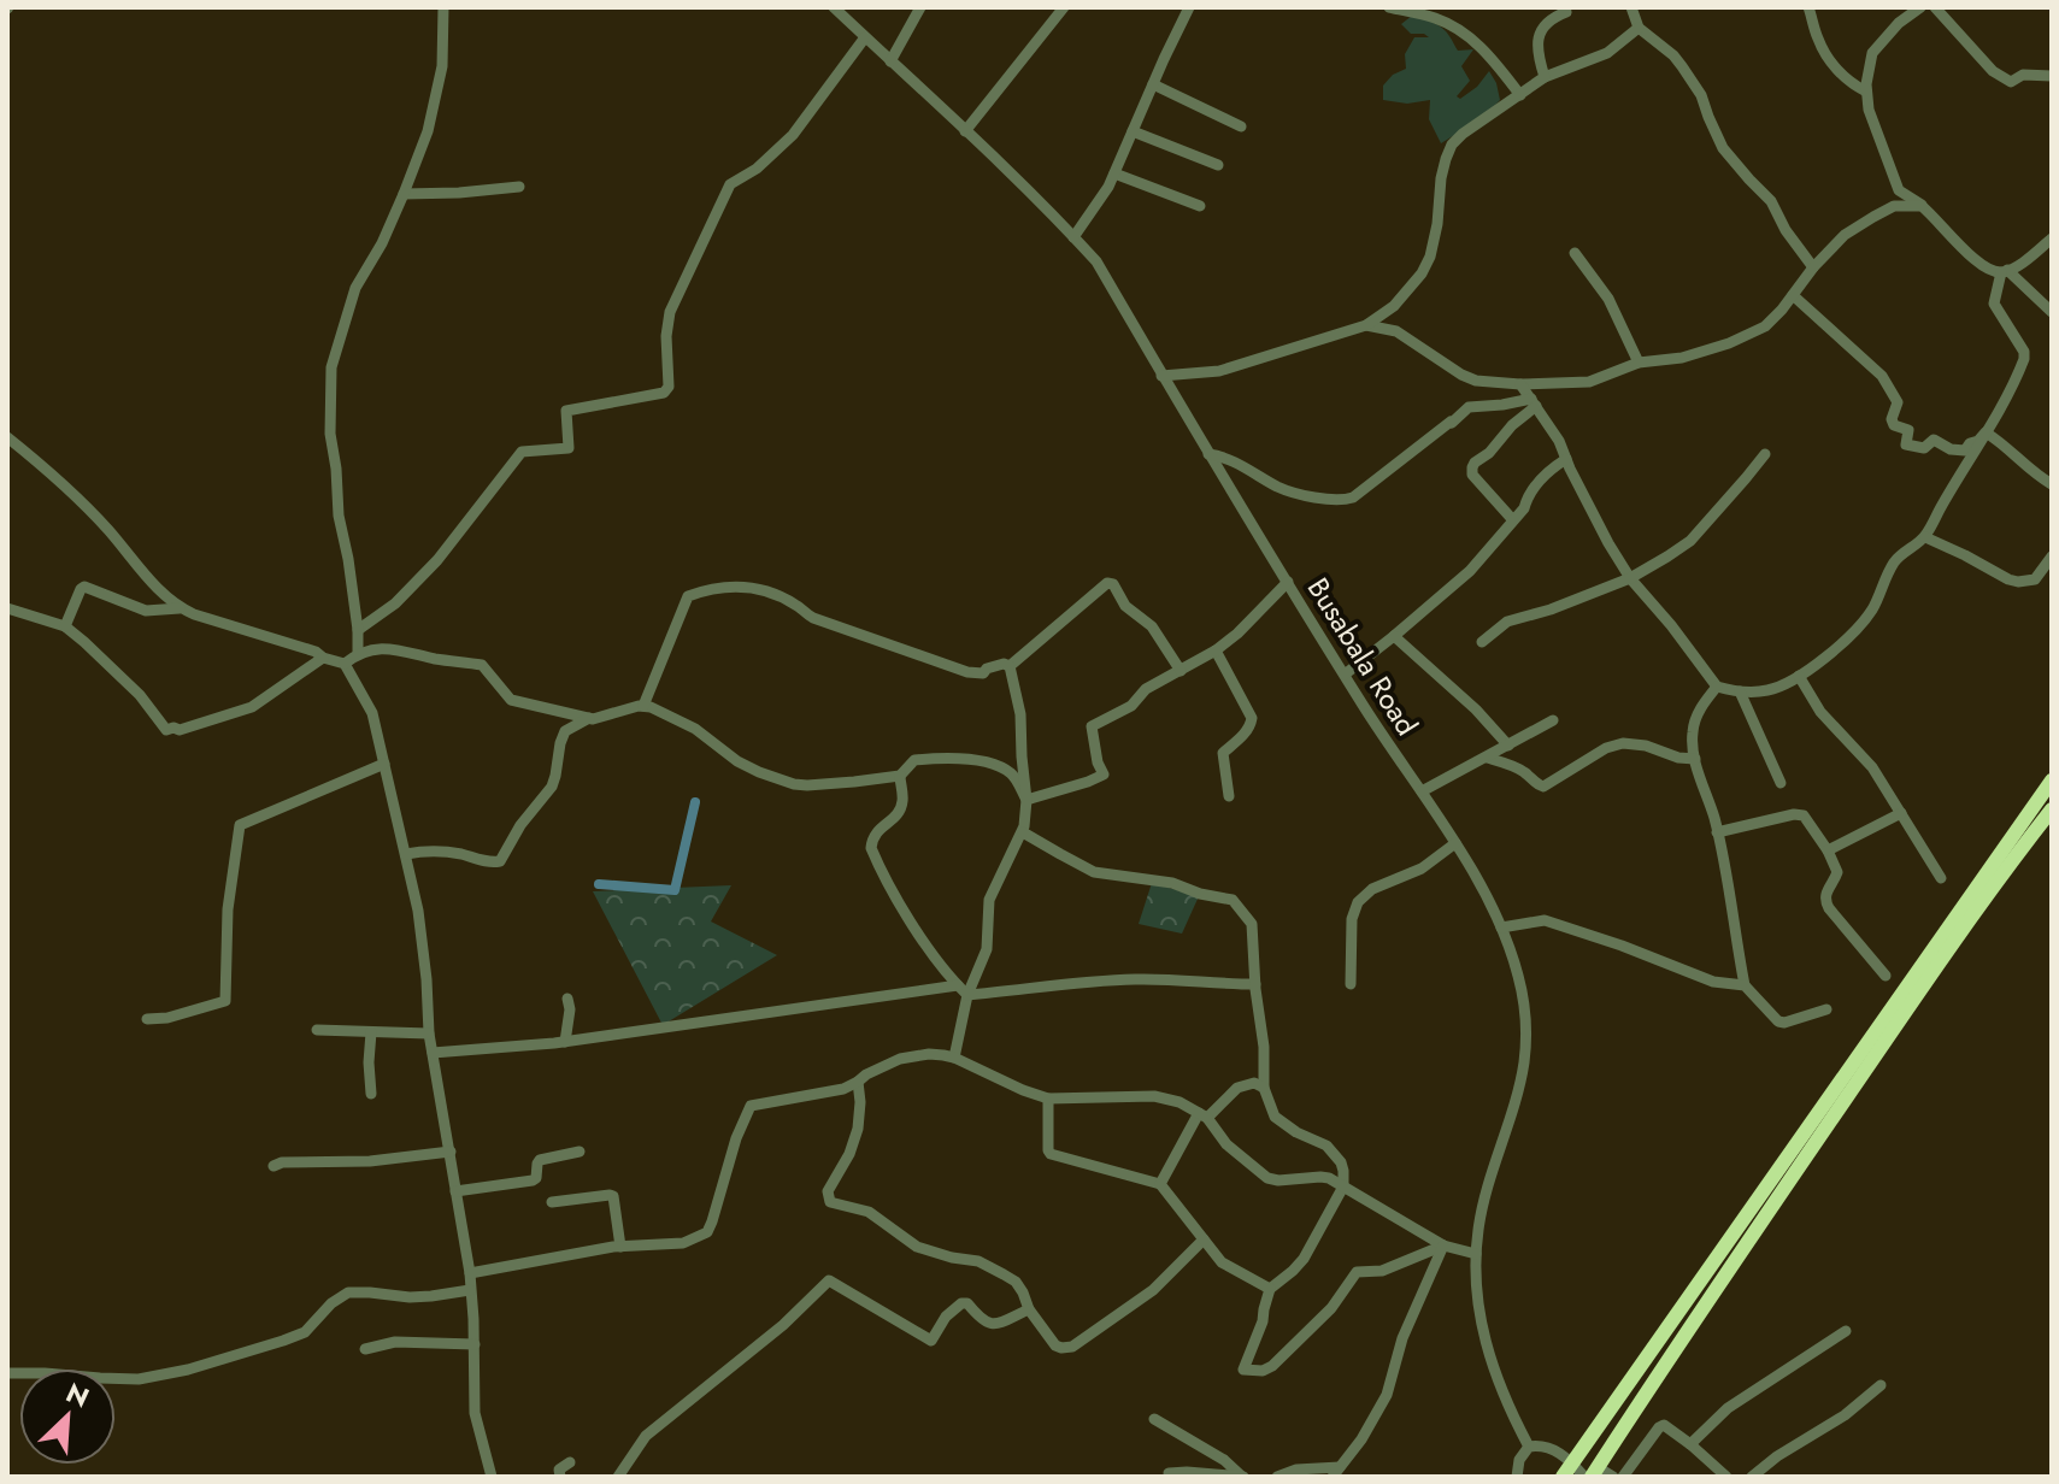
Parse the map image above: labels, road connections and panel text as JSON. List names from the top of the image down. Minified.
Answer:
{"streets":{"street":["Busabala Road"]},"north":"top right"}
